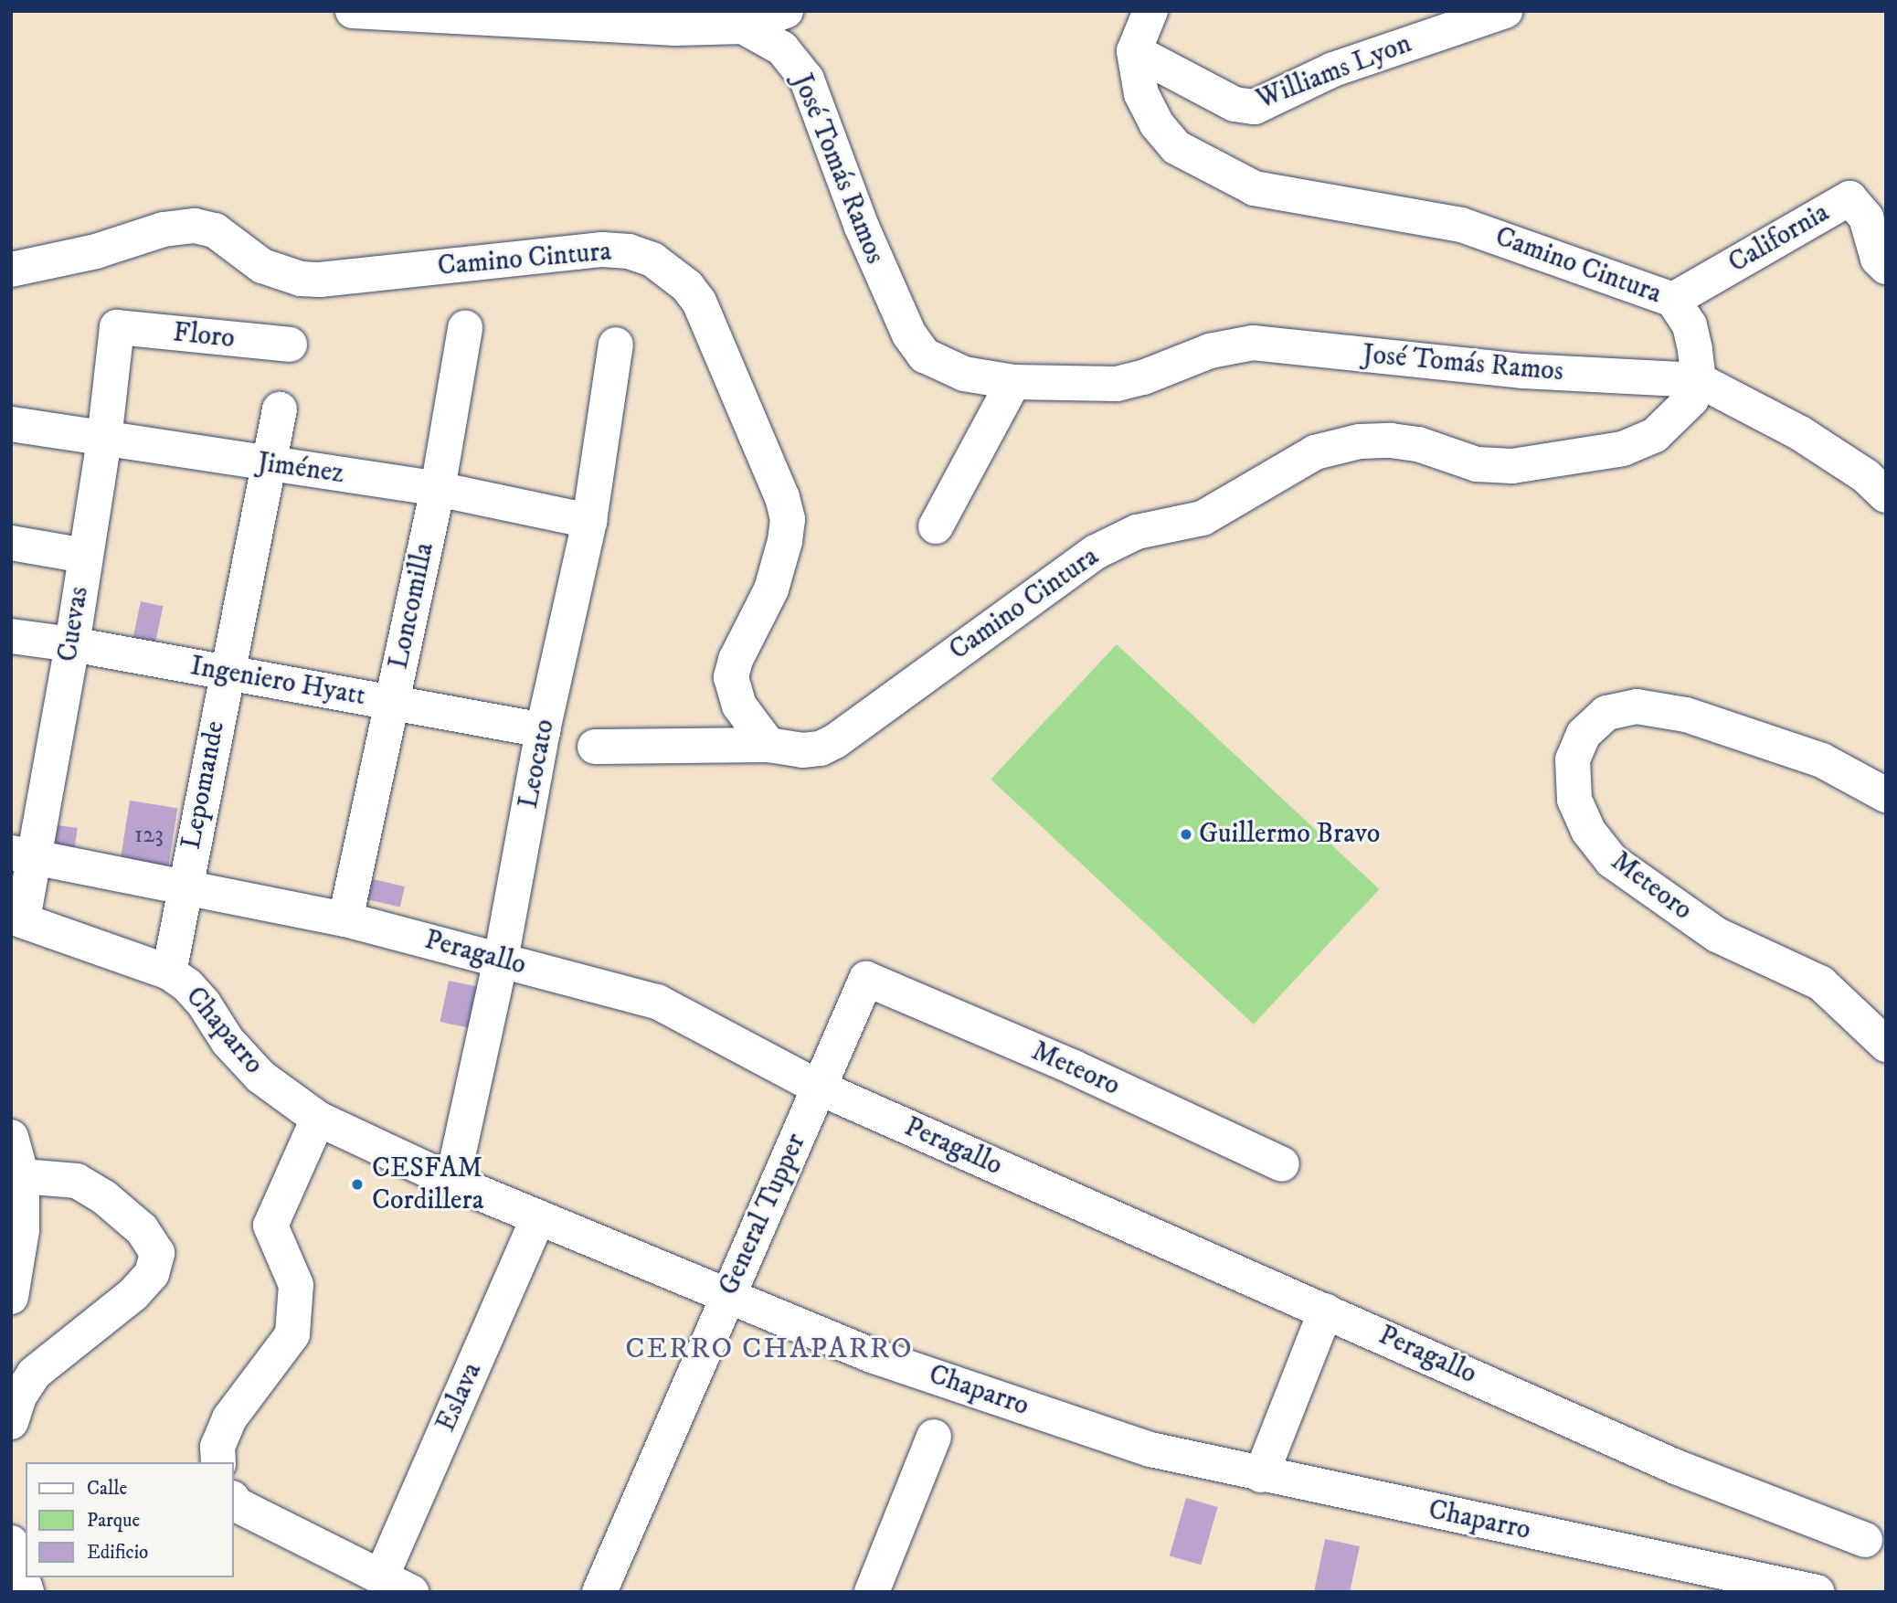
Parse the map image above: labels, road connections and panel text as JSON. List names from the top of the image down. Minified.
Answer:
{"streets":{"street":["Williams Lyon","José Tomás Ramos","California","Camino Cintura","Floro","Jiménez","Loncomilla","Cuevas","Ingeniero Hyatt","Leocato","Lepomande","Meteoro","Peragallo","Chaparro","General Tupper","Eslava"]},"crossings":[["Williams Lyon","Camino Cintura"],["José Tomás Ramos","Camino Cintura"],["California","Camino Cintura"],["Floro","Cuevas"],["Jiménez","Loncomilla"],["Jiménez","Cuevas"],["Jiménez","Leocato"],["Jiménez","Lepomande"],["Loncomilla","Ingeniero Hyatt"],["Loncomilla","Peragallo"],["Cuevas","Ingeniero Hyatt"],["Cuevas","Peragallo"],["Cuevas","Chaparro"],["Ingeniero Hyatt","Leocato"],["Ingeniero Hyatt","Lepomande"],["Leocato","Peragallo"],["Leocato","Chaparro"],["Lepomande","Peragallo"],["Lepomande","Chaparro"],["Meteoro","General Tupper"],["Peragallo","General Tupper"],["Chaparro","General Tupper"],["Chaparro","Eslava"]],"districts":["CERRO CHAPARRO"],"places":["Guillermo Bravo","CESFAM Cordillera"],"house_numbers":["123"],"legend":["Calle","Parque","Edificio"]}
